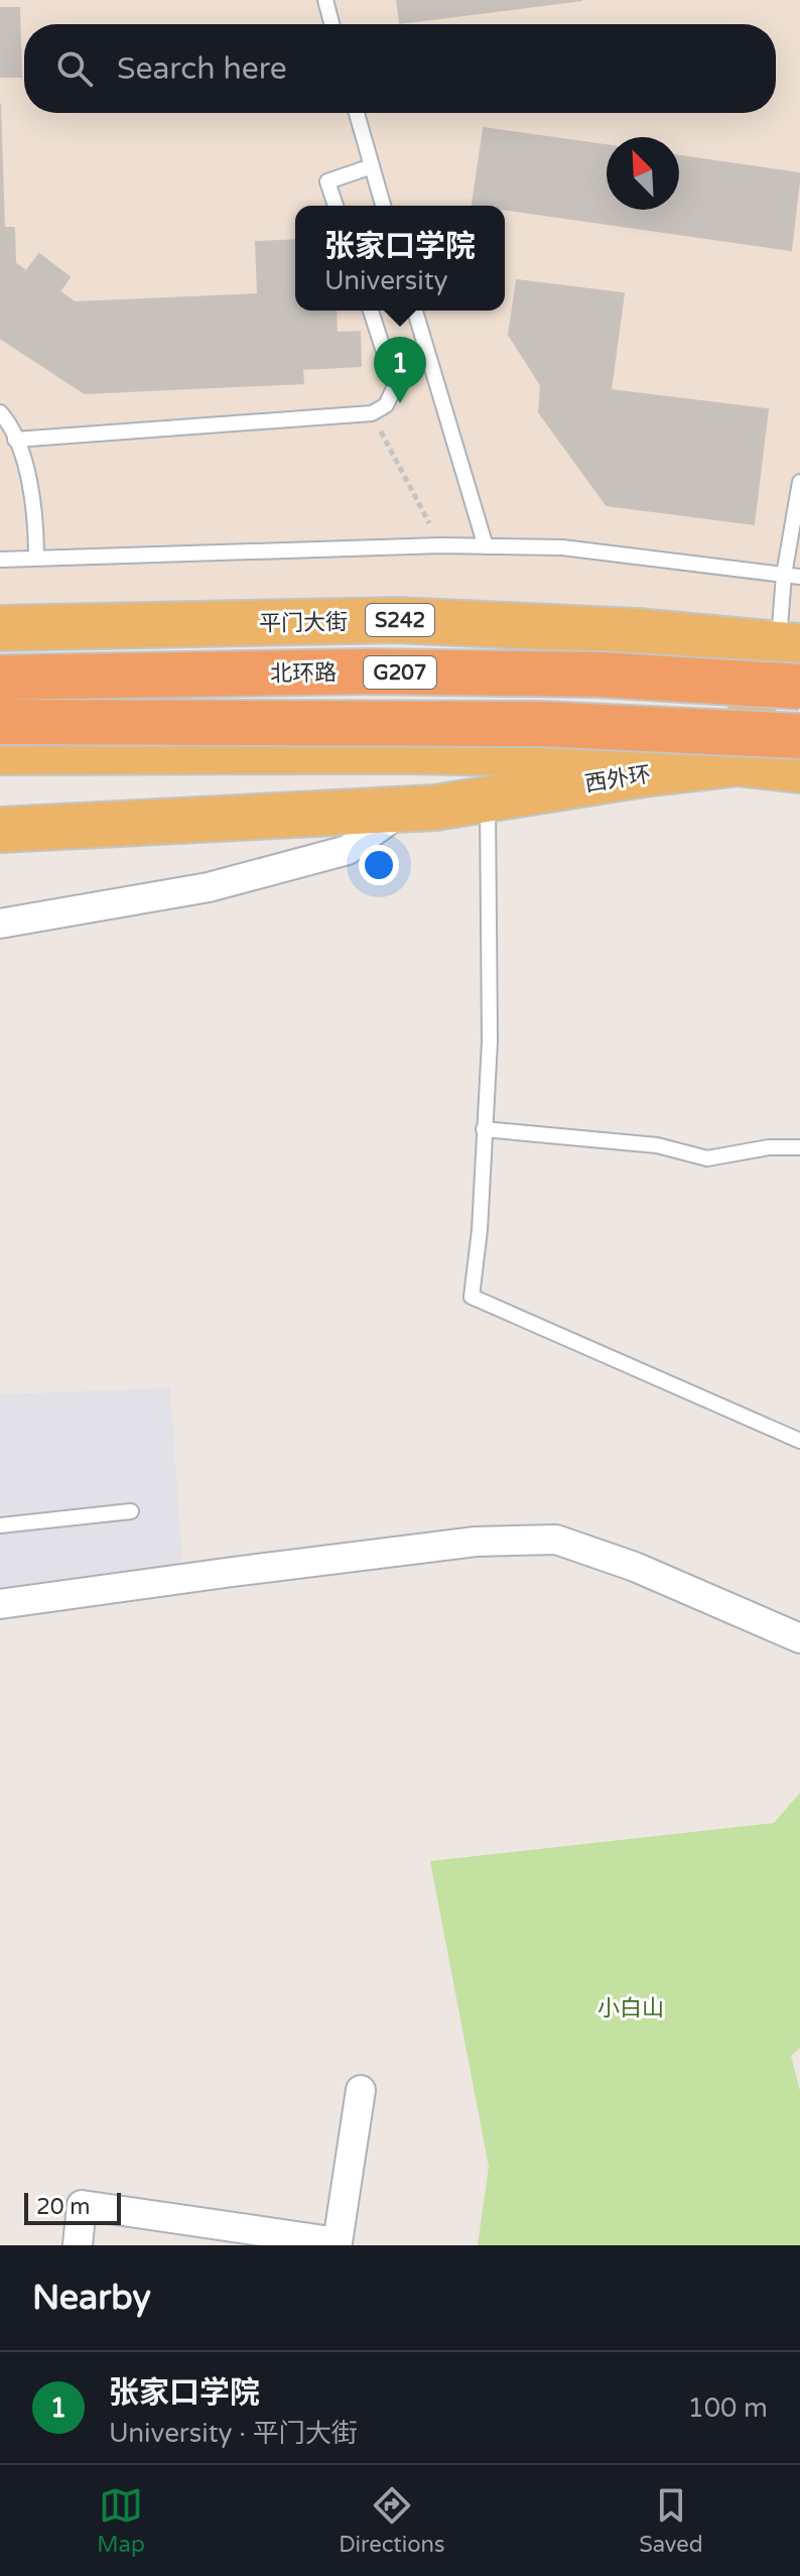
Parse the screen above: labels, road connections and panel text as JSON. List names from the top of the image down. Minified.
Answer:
{"streets":{"highway":["北环路","G207"],"main road":["S242","平门大街","西外环"]},"parks":["小白山"],"scale_bar":"20 m","north":"top left","page":{"search":"Search here","popup":["张家口学院","University"],"pins":"1","scale":"20 m","heading":"Nearby","list":[{"mark":"1","name":"张家口学院","note":"University · 平门大街","value":"100 m"}],"nav":["Map","Directions","Saved"]}}
